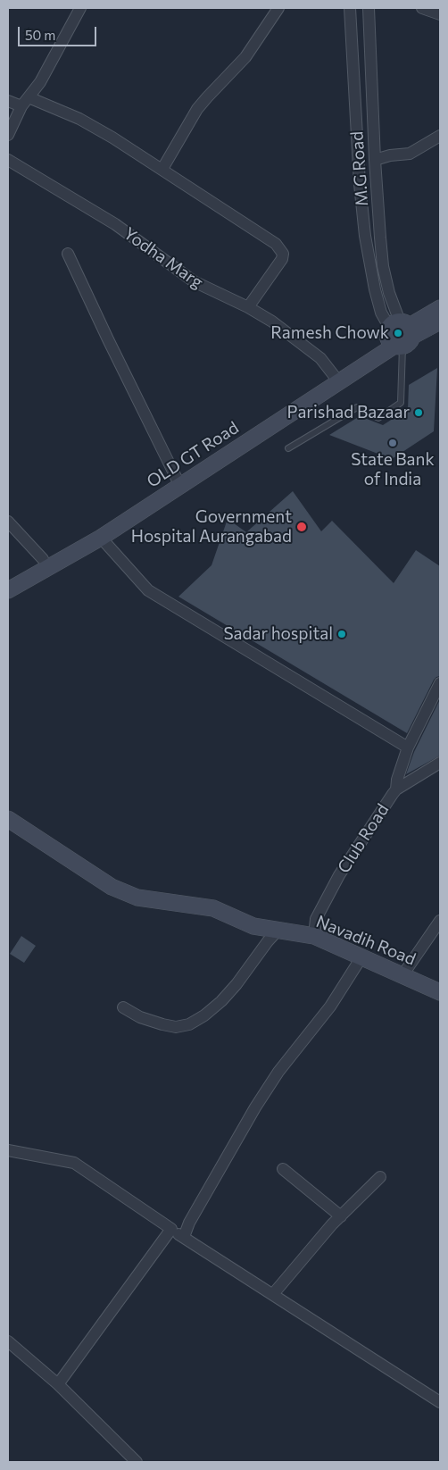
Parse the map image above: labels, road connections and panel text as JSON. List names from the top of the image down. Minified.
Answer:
{"streets":{"main road":["OLD GT Road","Navadih Road"],"street":["M.G Road","Yodha Marg","Club Road"]},"crossings":[["M.G Road","OLD GT Road"],["Yodha Marg","OLD GT Road"],["Club Road","Navadih Road"]],"places":["Ramesh Chowk","Parishad Bazaar","State Bank of India","Government Hospital Aurangabad","Sadar hospital"],"scale_bar":"50 m"}
